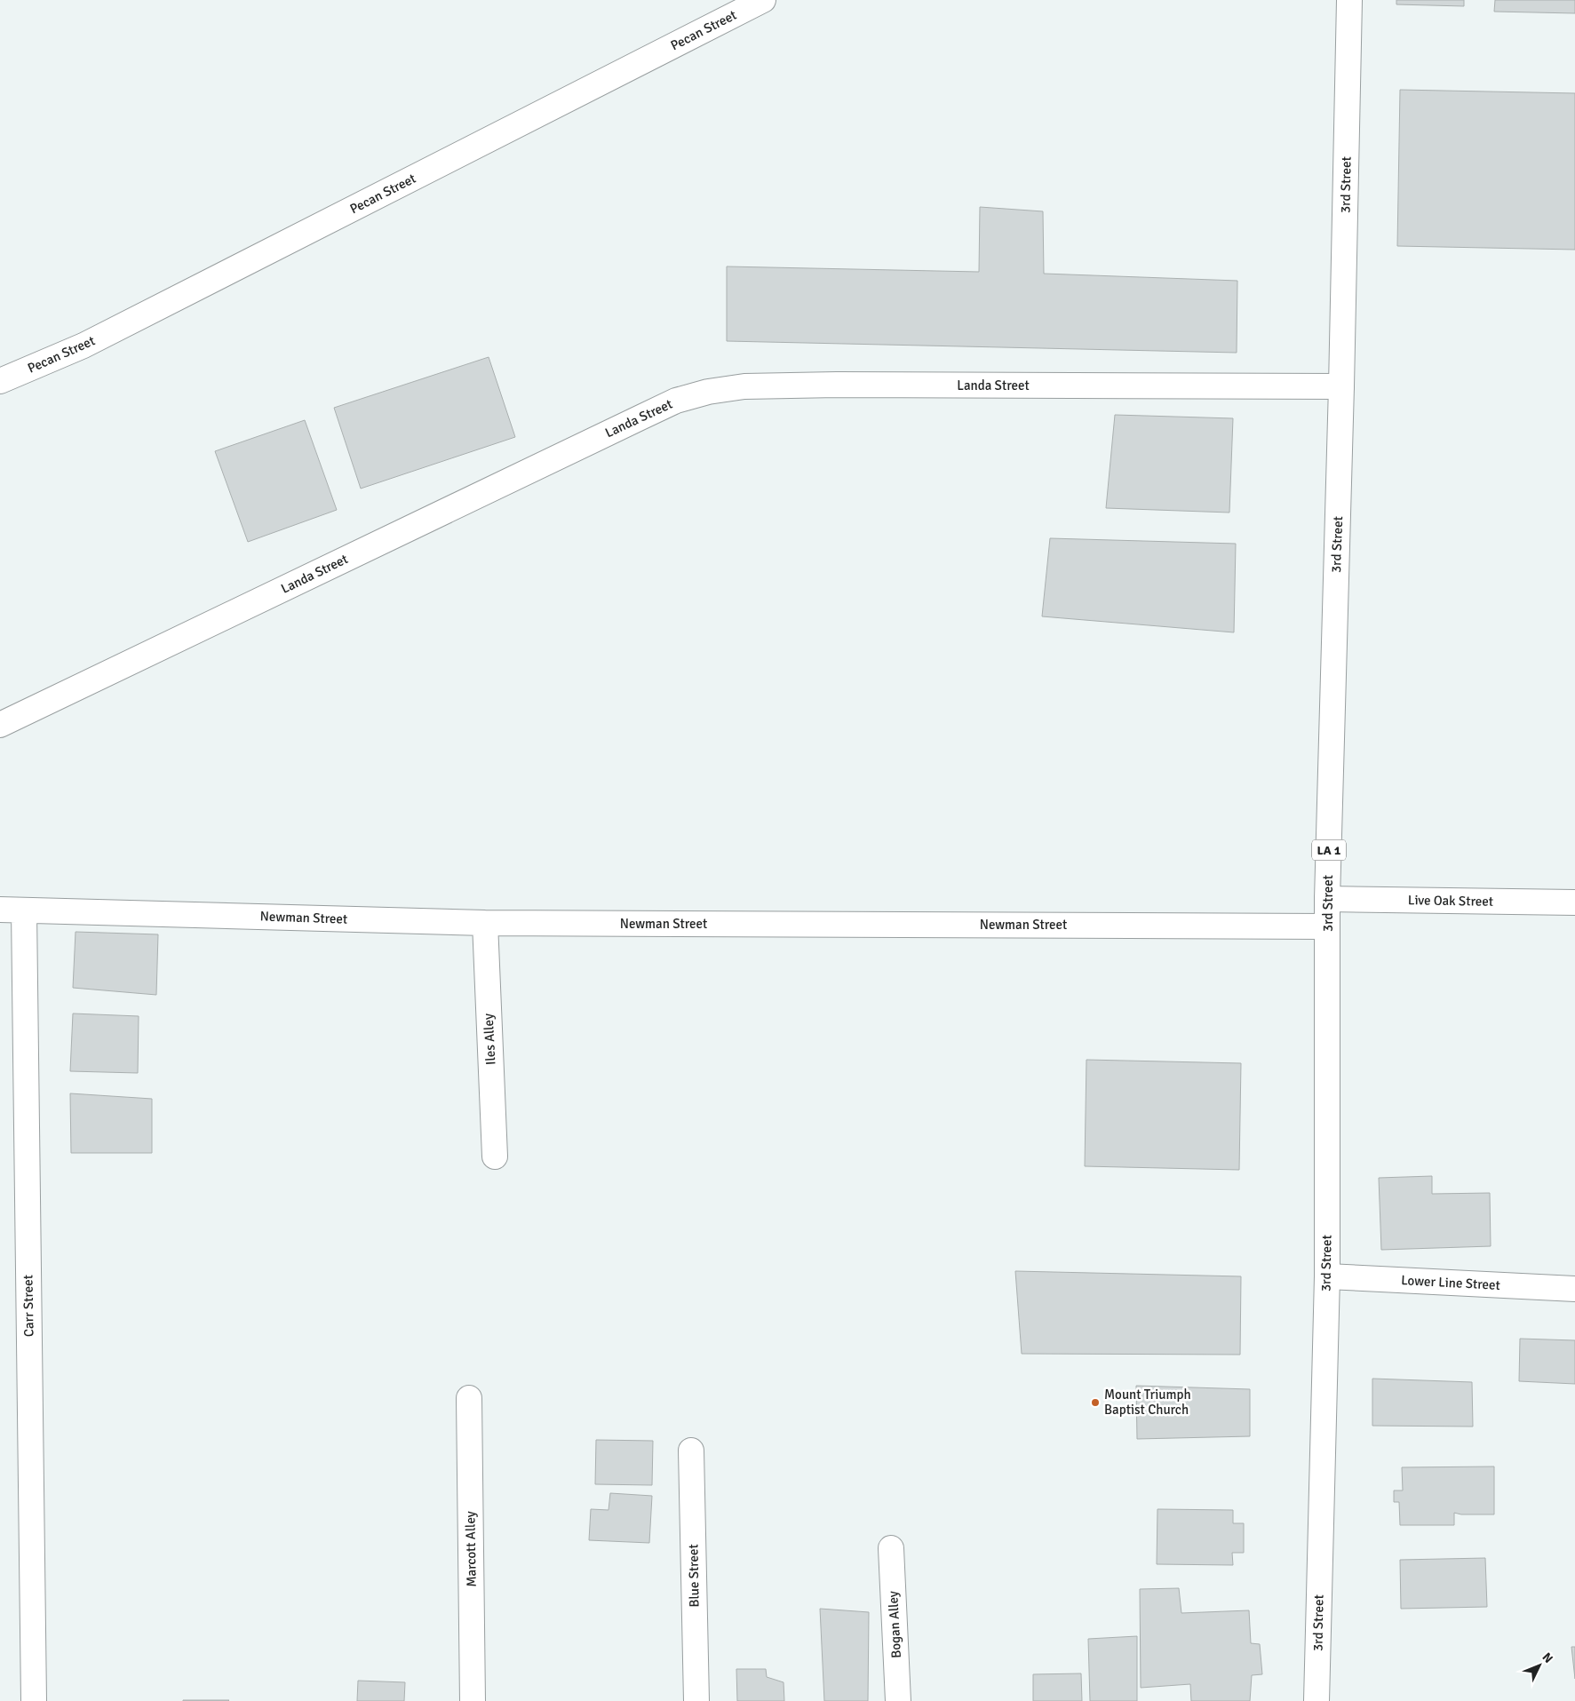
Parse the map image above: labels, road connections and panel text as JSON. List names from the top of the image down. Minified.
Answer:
{"streets":{"street":["Pecan Street","3rd Street","Landa Street","LA 1","Live Oak Street","Newman Street","Iles Alley","Lower Line Street","Carr Street","Marcott Alley","Blue Street","Bogan Alley"]},"crossings":[["3rd Street","Landa Street"],["3rd Street","Live Oak Street"],["3rd Street","Newman Street"],["3rd Street","Lower Line Street"],["Newman Street","Iles Alley"],["Newman Street","Carr Street"]],"places":["Mount Triumph Baptist Church"],"north":"top right"}
